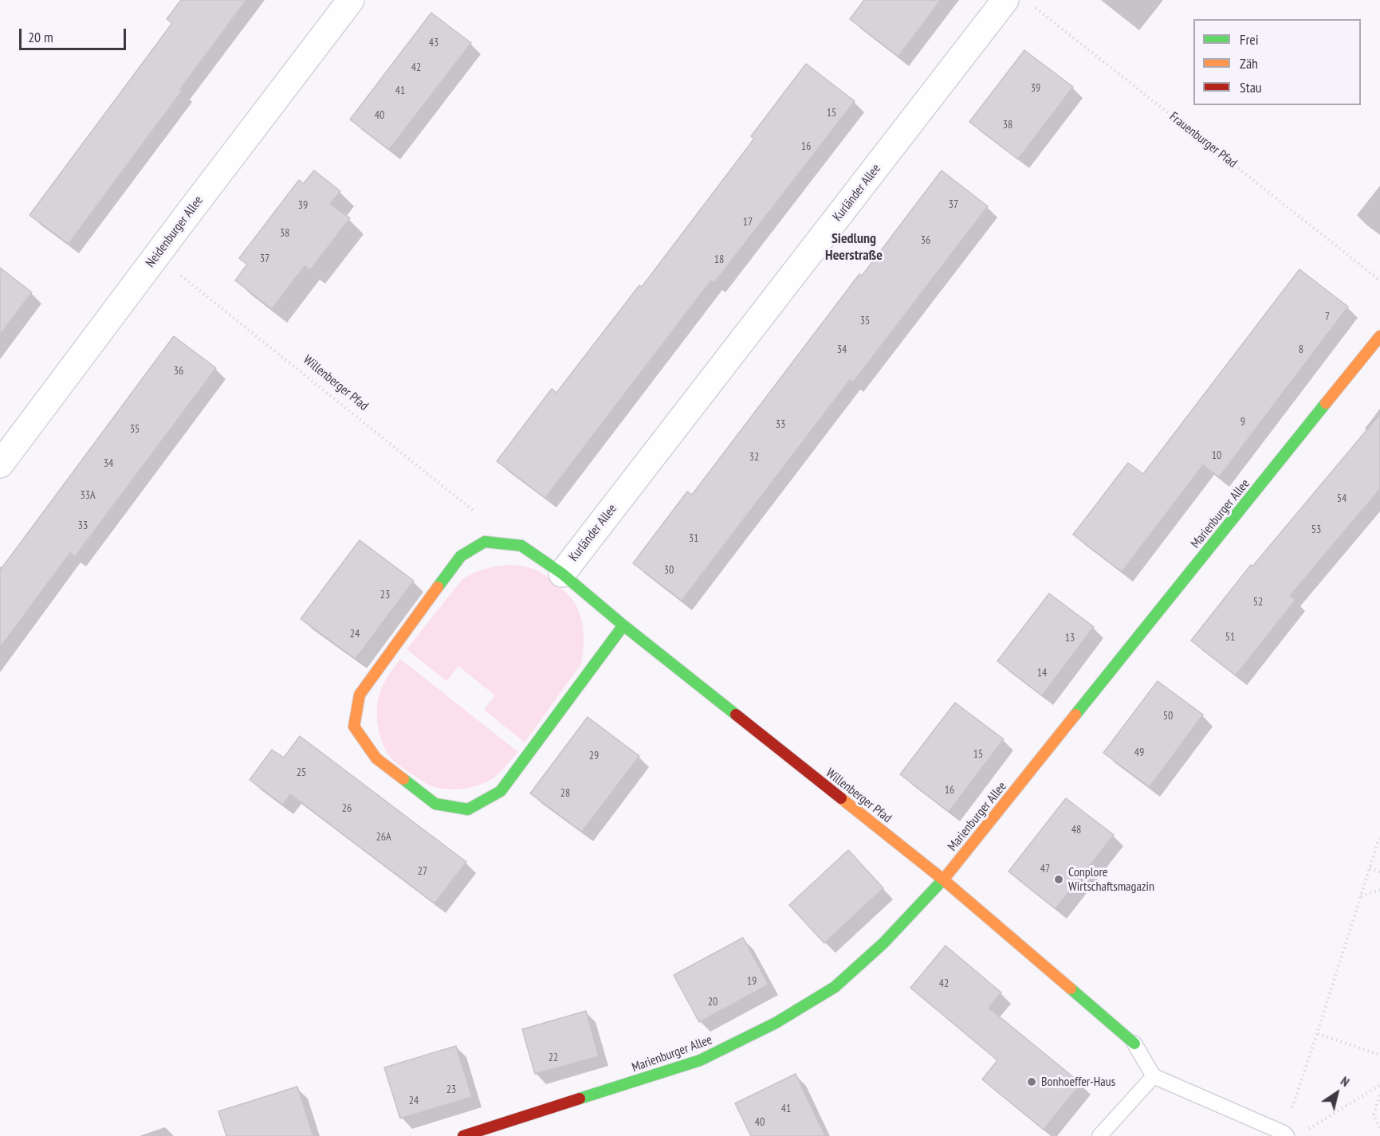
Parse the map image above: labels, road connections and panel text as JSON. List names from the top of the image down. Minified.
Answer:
{"streets":{"street":["Kurländer Allee","Neidenburger Allee","Willenberger Pfad","Marienburger Allee"],"path":["Frauenburger Pfad"]},"crossings":[["Kurländer Allee","Willenberger Pfad"],["Neidenburger Allee","Willenberger Pfad"],["Willenberger Pfad","Marienburger Allee"]],"districts":["Siedlung Heerstraße"],"places":["Conplore Wirtschaftsmagazin","Bonhoeffer-Haus"],"house_numbers":["43","42","39","41","15","40","38","16","37","39","17","38","36","37","18","7","35","34","8","36","9","33","35","10","32","34","33A","54","33","53","31","30","23","52","24","51","13","14","50","49","15","29","25","16","28","26","48","26A","47","27","19","42","20","22","23","24","41","40"],"legend":["Frei","Zäh","Stau"],"scale_bar":"20 m","north":"top right"}
